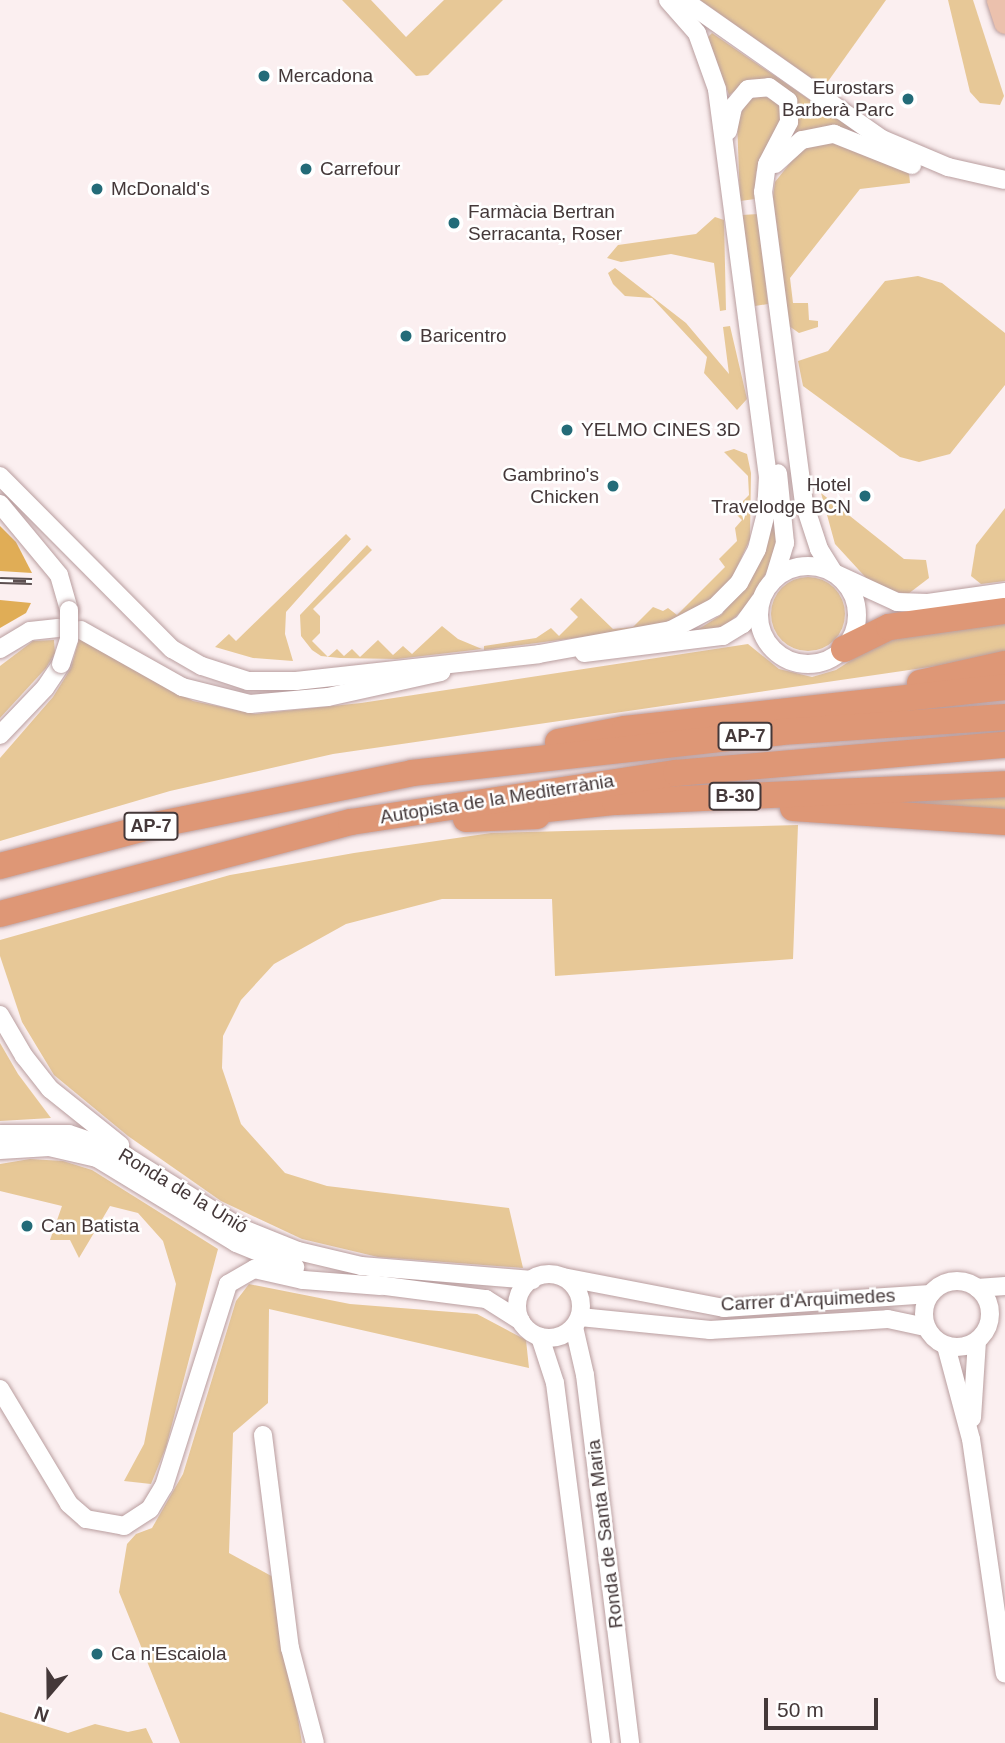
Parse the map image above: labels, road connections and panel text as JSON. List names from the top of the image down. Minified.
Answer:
{"streets":{"highway":["AP-7","B-30","Autopista de la Mediterrània"],"street":["Ronda de la Unió","Carrer d'Arquimedes","Ronda de Santa Maria"]},"crossings":[["Ronda de la Unió","Carrer d'Arquimedes"],["Ronda de la Unió","Ronda de Santa Maria"],["Carrer d'Arquimedes","Ronda de Santa Maria"]],"places":["Mercadona","Eurostars Barberà Parc","Carrefour","McDonald's","Farmàcia Bertran Serracanta, Roser","Baricentro","YELMO CINES 3D","Gambrino's Chicken","Hotel Travelodge BCN","Can Batista","Ca n'Escaiola"],"scale_bar":"50 m","north":"bottom"}
